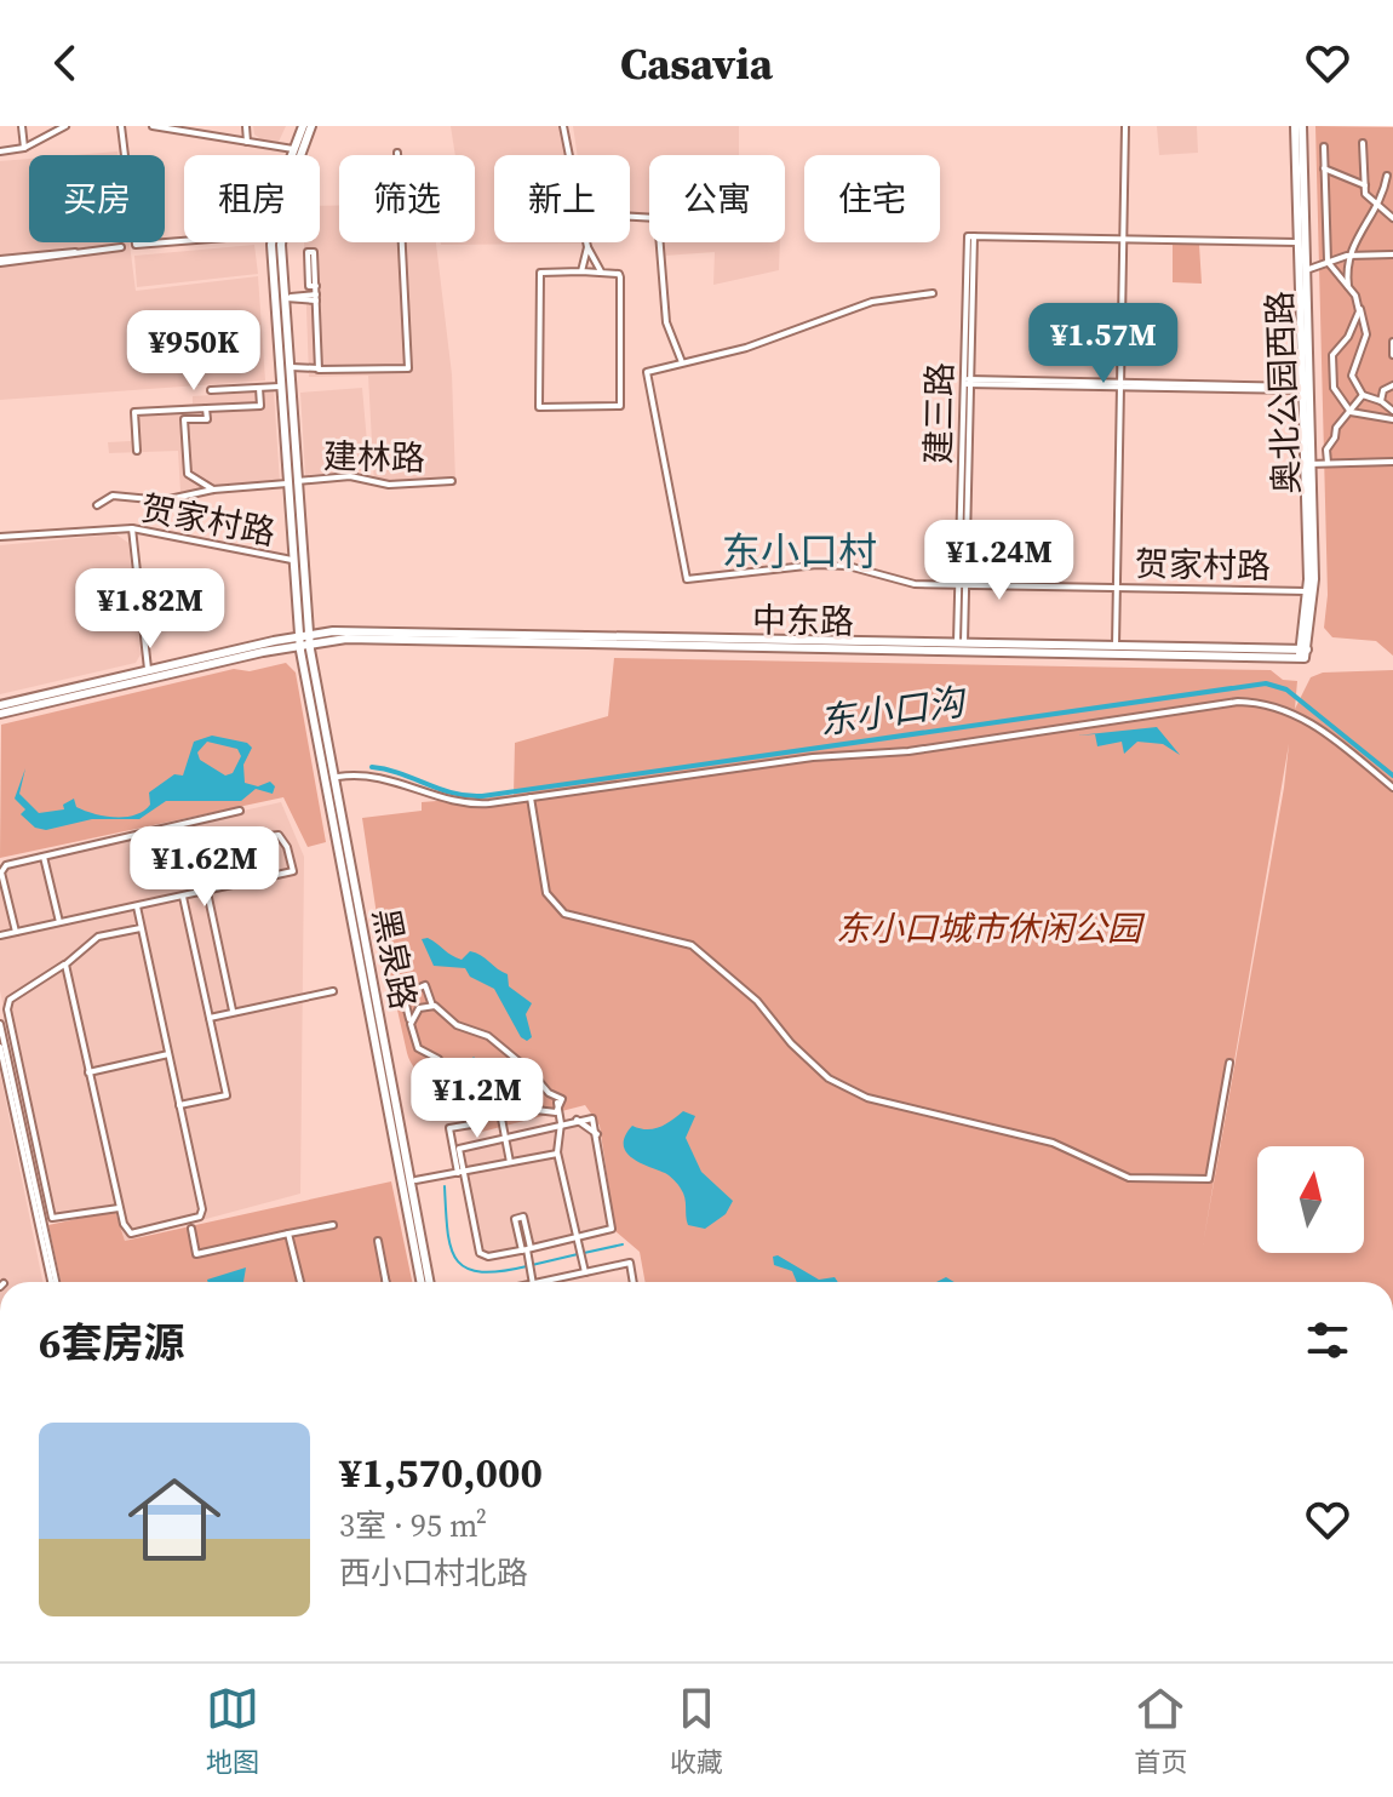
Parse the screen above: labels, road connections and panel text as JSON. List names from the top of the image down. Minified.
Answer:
{"streets":{"main road":["奥北公园西路","中东路","黑泉路"],"street":["建三路","建林路","贺家村路"]},"crossings":[["奥北公园西路","贺家村路"],["奥北公园西路","中东路"],["建三路","贺家村路"],["建三路","中东路"],["中东路","黑泉路"]],"districts":["东小口村"],"water":["东小口沟"],"parks":["东小口城市休闲公园"],"north":"top","page":{"header":"Casavia","chip":["买房","租房","筛选","新上","公寓","住宅"],"price":["¥1.57M","¥950K","¥1.24M","¥1.82M","¥1.62M","¥1.2M"],"heading":"6套房源","list":[{"name":"¥1,570,000","note":"3室 · 95 m² · 西小口村北路"}],"tabs":["地图","收藏","首页"]}}
